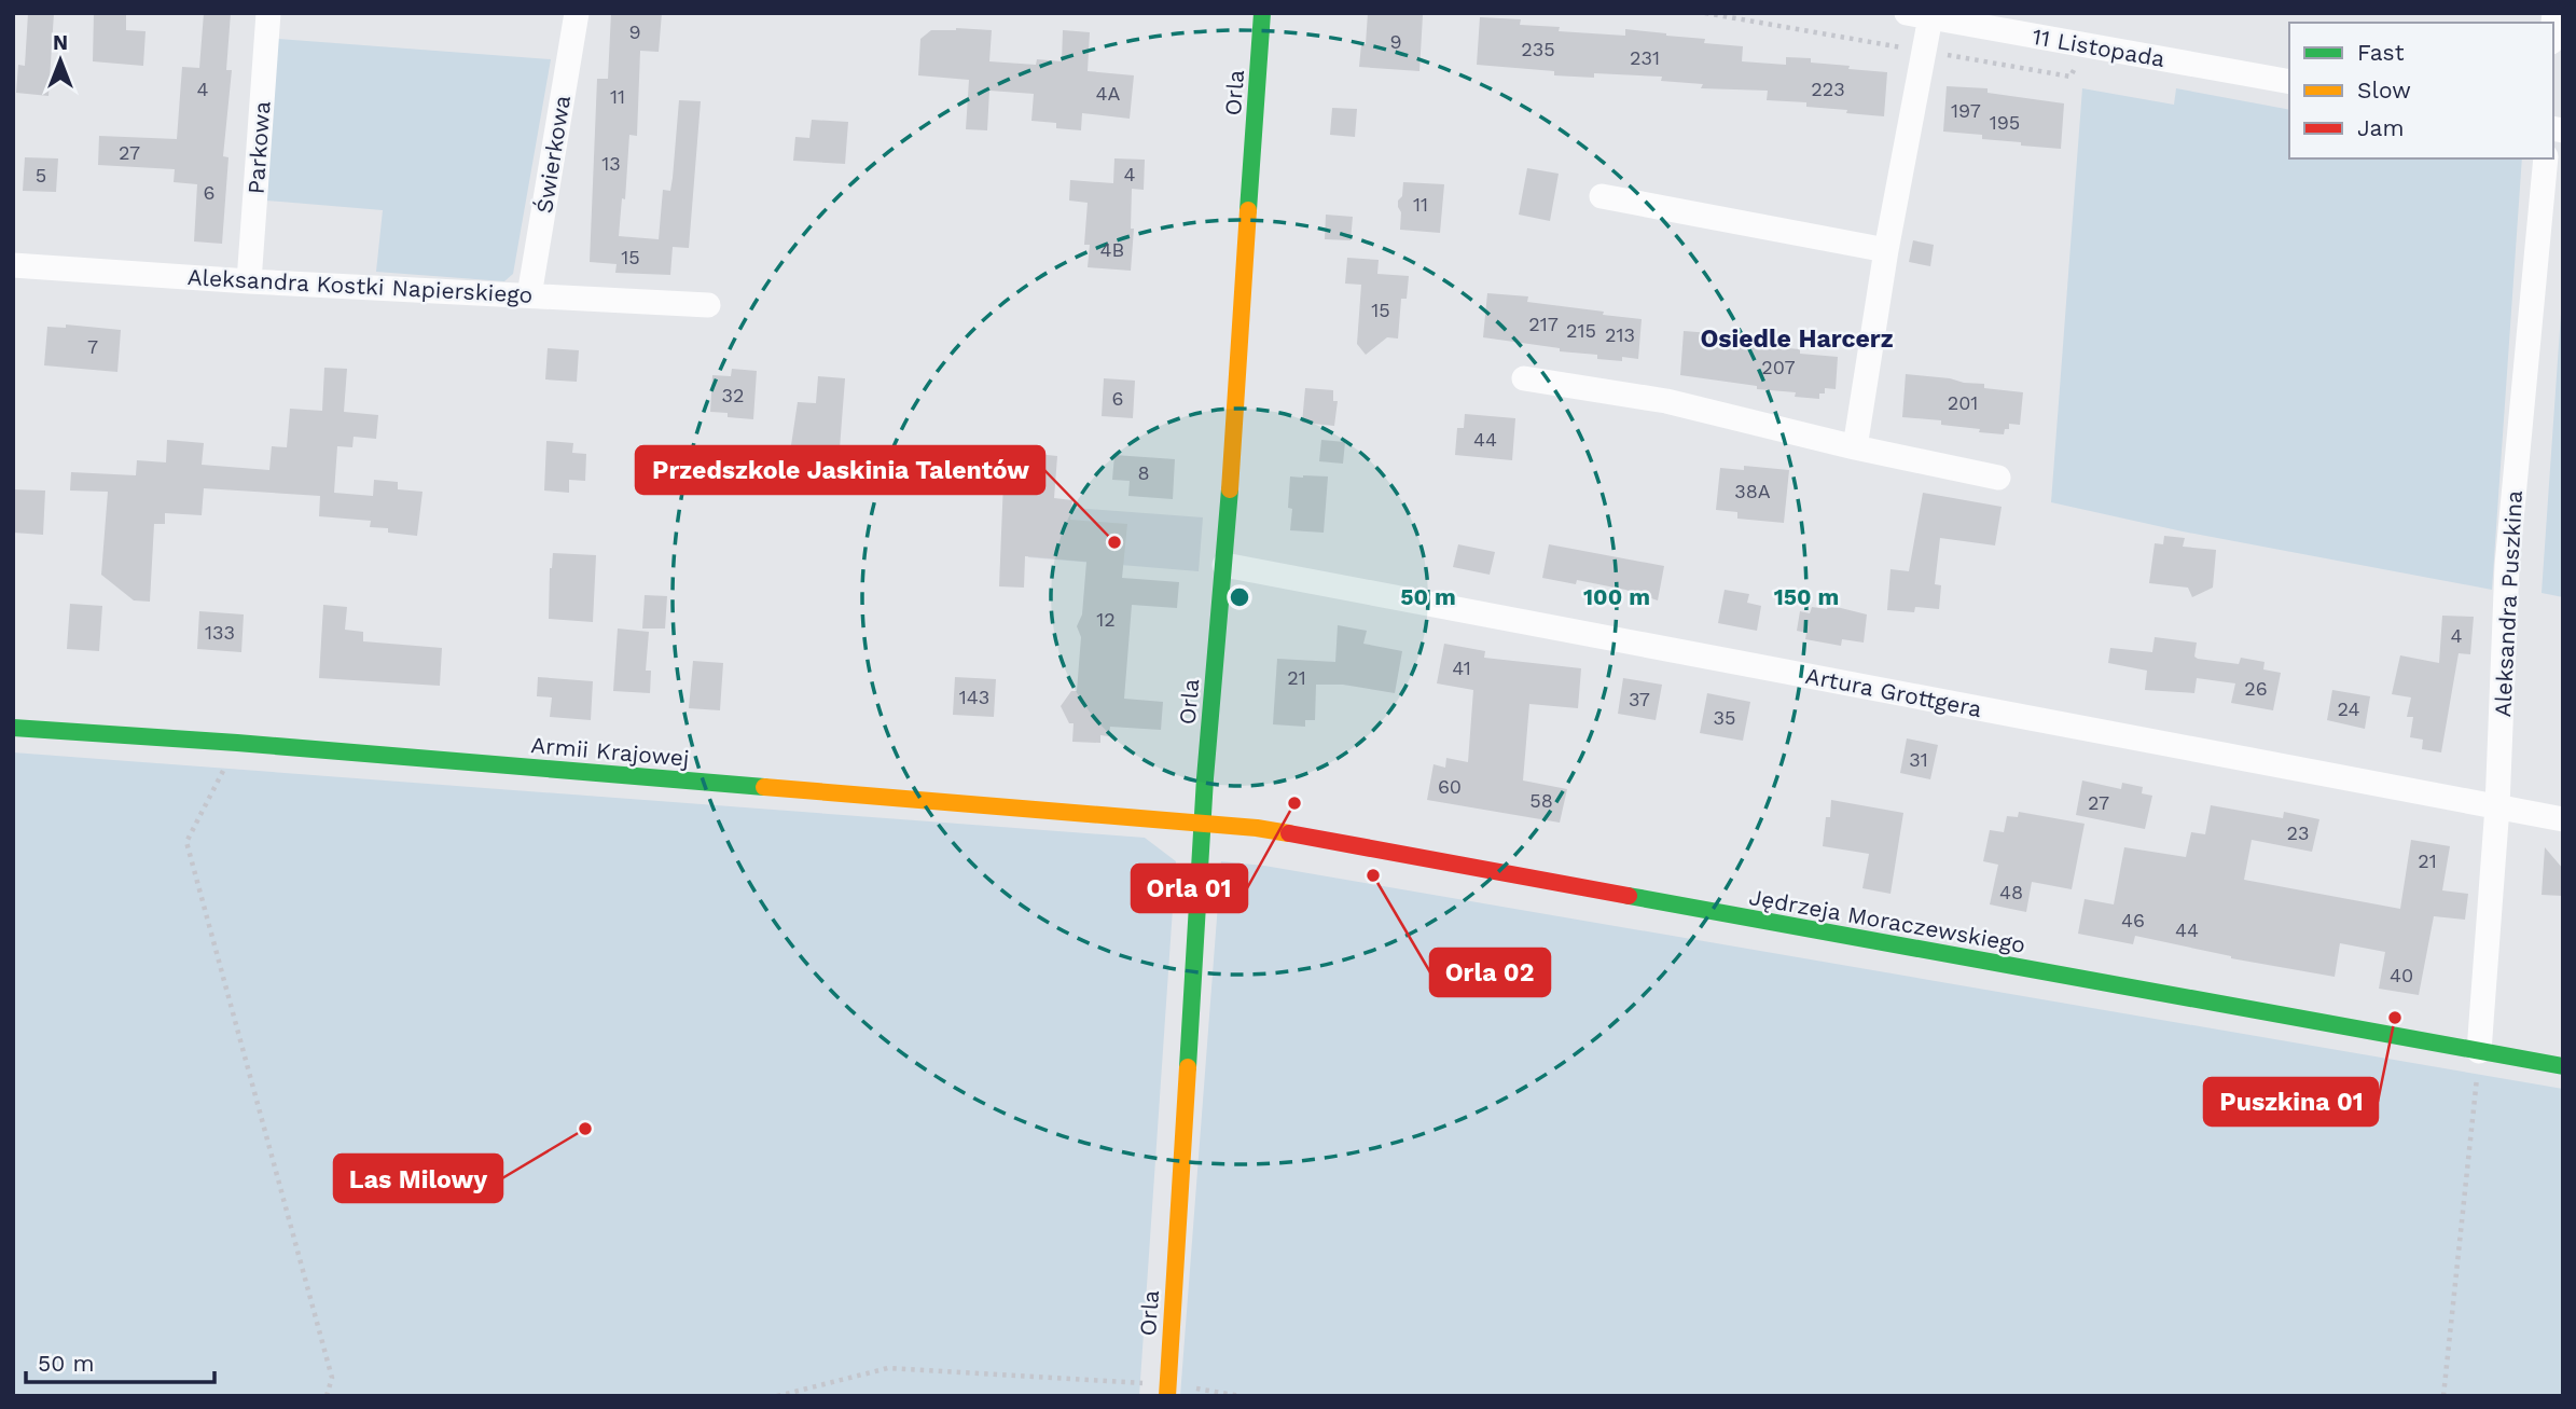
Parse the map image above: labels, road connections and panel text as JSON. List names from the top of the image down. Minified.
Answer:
{"streets":{"street":["11 Listopada","Orla","Parkowa","Świerkowa","Aleksandra Kostki Napierskiego","Aleksandra Puszkina","Artura Grottgera","Armii Krajowej","Jędrzeja Moraczewskiego"]},"crossings":[["Orla","Artura Grottgera"],["Orla","Armii Krajowej"],["Orla","Jędrzeja Moraczewskiego"],["Parkowa","Aleksandra Kostki Napierskiego"],["Świerkowa","Aleksandra Kostki Napierskiego"],["Aleksandra Puszkina","Artura Grottgera"],["Aleksandra Puszkina","Jędrzeja Moraczewskiego"],["Armii Krajowej","Jędrzeja Moraczewskiego"]],"districts":["Osiedle Harcerz"],"places":["Przedszkole Jaskinia Talentów","Orla 01","Orla 02","Puszkina 01","Las Milowy"],"house_numbers":["9","9","235","231","4","223","4A","11","197","195","27","13","4","5","6","11","4B","15","15","217","215","213","7","207","32","6","201","44","8","38A","12","133","4","41","21","26","143","37","24","35","31","60","58","27","23","21","48","46","44","40"],"legend":["Fast","Slow","Jam"],"scale_bar":"50 m","north":"top","rings":["50 m","100 m","150 m"]}
